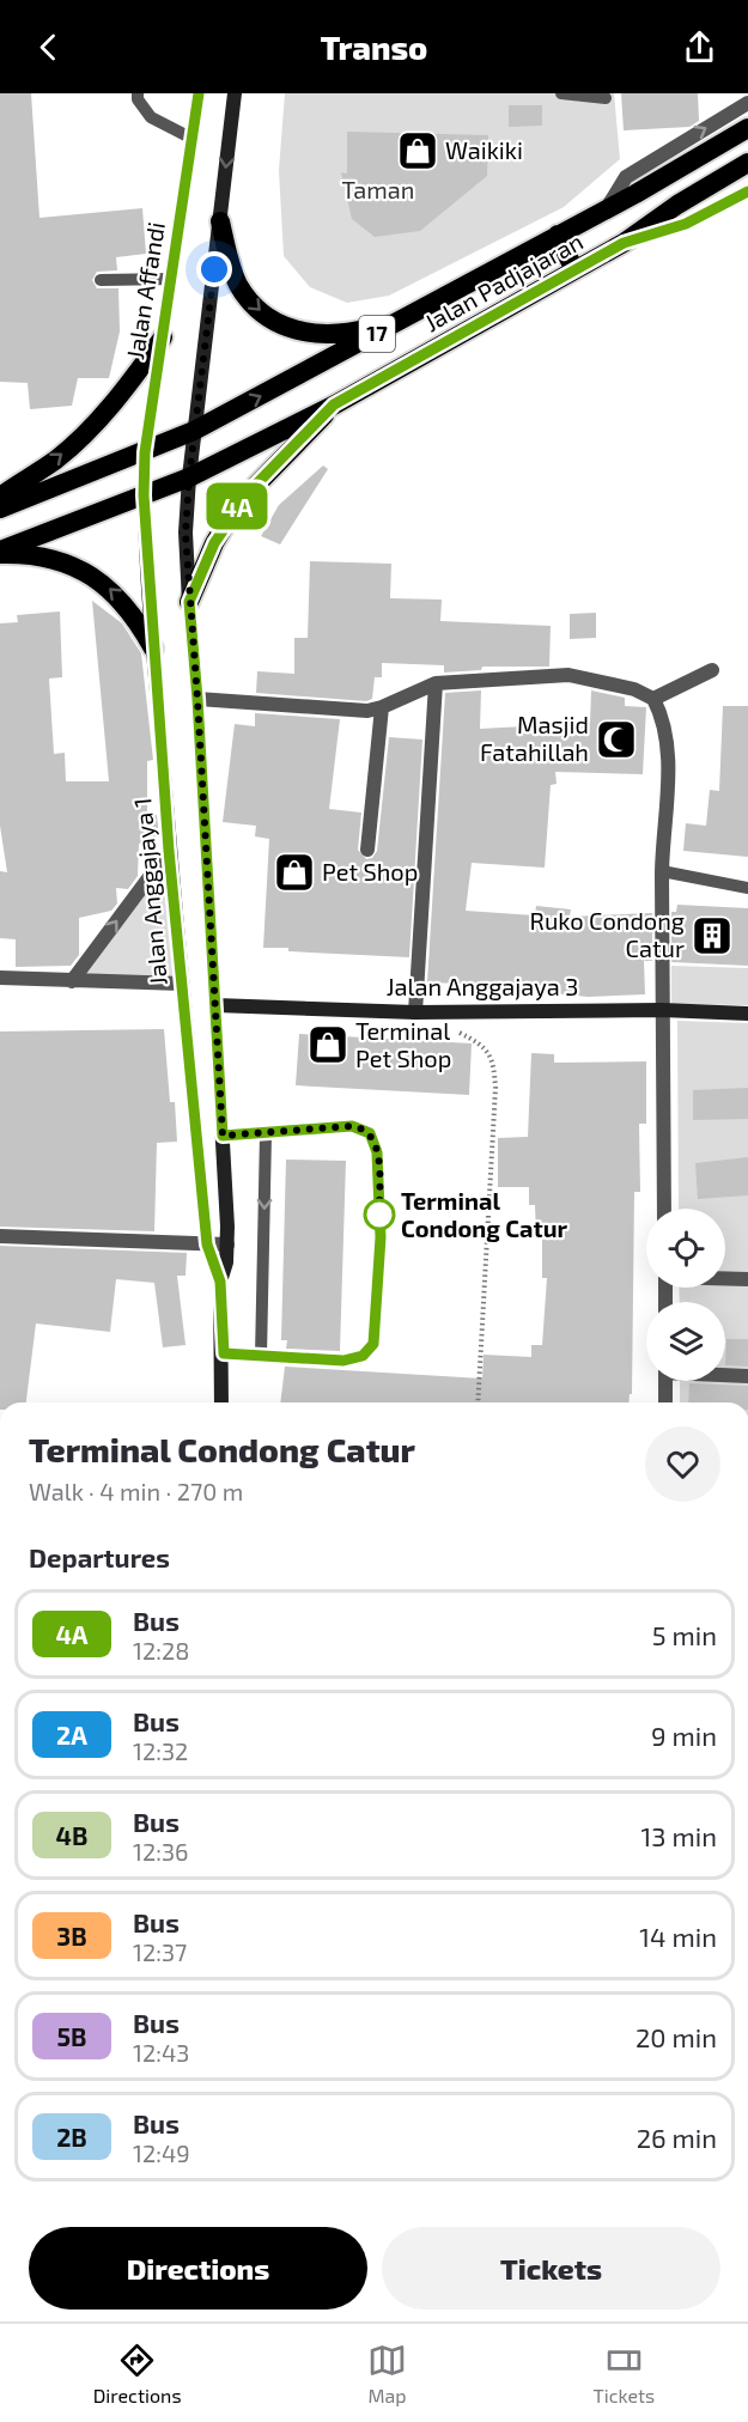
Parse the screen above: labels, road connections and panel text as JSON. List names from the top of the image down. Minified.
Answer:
{"streets":{"highway":["Jalan Padjajaran","17"],"main road":["Jalan Affandi","Jalan Anggajaya 1","Jalan Anggajaya 3"]},"crossings":[["Jalan Padjajaran","Jalan Affandi"],["Jalan Padjajaran","Jalan Anggajaya 1"],["Jalan Affandi","Jalan Anggajaya 1"],["Jalan Anggajaya 1","Jalan Anggajaya 3"]],"parks":["Taman"],"places":{"shop":["Waikiki","Pet Shop","Terminal Pet Shop"],"mosque":["Masjid Fatahillah"],"building":["Ruko Condong Catur"],"other":["Terminal Condong Catur"]},"lines":["bus line 4A"],"page":{"header":"Transo","on_map":"4A","heading":[["Terminal Condong Catur","Walk · 4 min · 270 m"],"Departures"],"list":[{"mark":"4A","name":"Bus","note":"12:28","value":"5 min"},{"mark":"2A","name":"Bus","note":"12:32","value":"9 min"},{"mark":"4B","name":"Bus","note":"12:36","value":"13 min"},{"mark":"3B","name":"Bus","note":"12:37","value":"14 min"},{"mark":"5B","name":"Bus","note":"12:43","value":"20 min"},{"mark":"2B","name":"Bus","note":"12:49","value":"26 min"}],"buttons":["Directions","Tickets"],"tabs":["Directions","Map","Tickets"]}}
